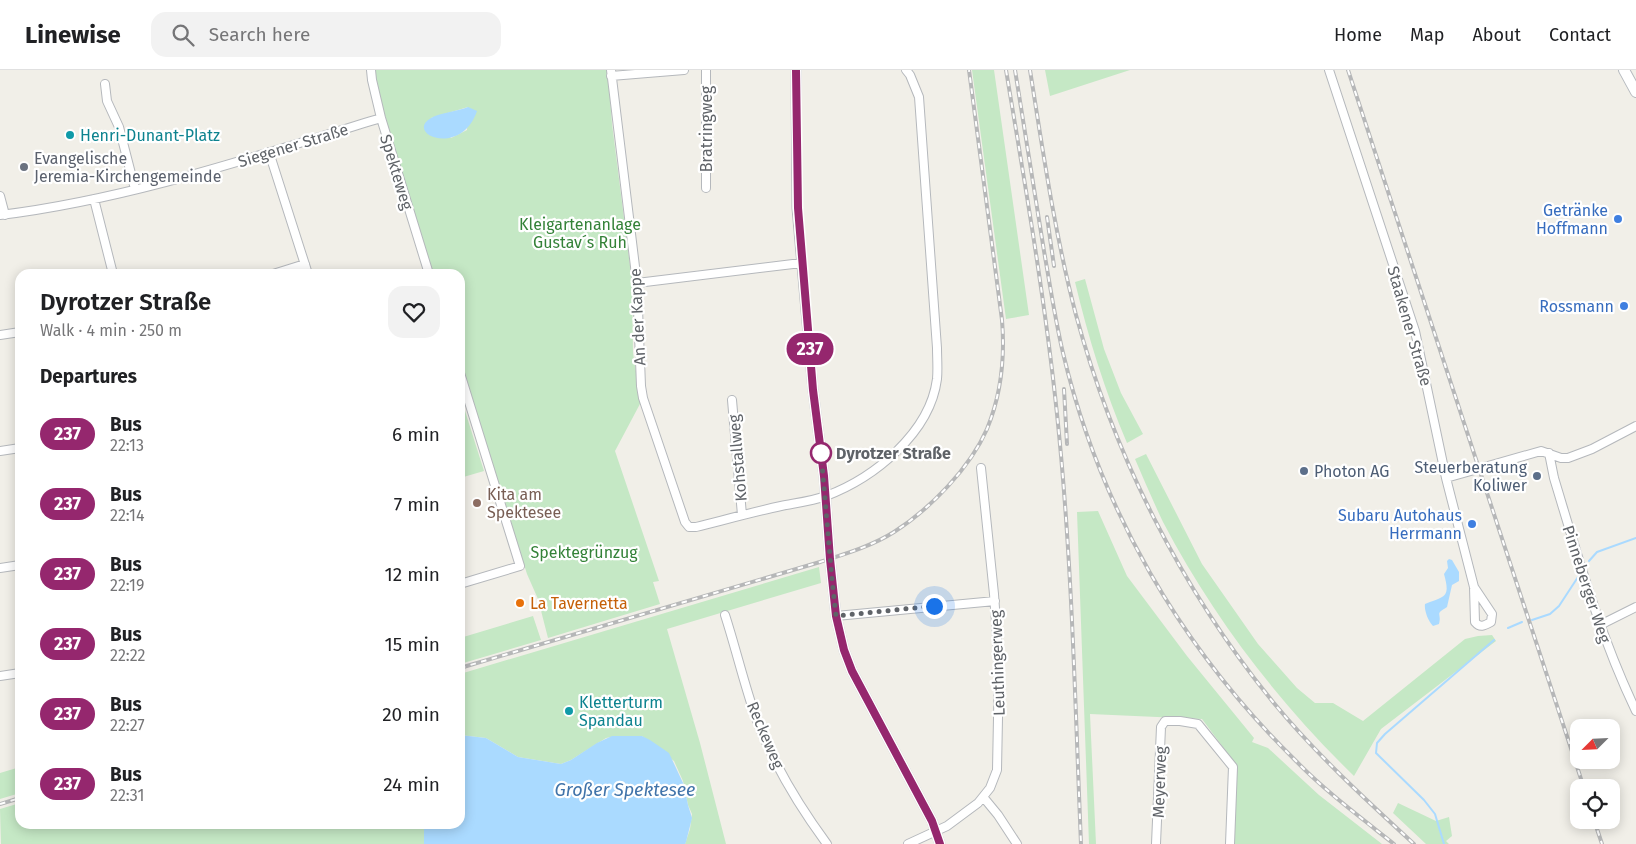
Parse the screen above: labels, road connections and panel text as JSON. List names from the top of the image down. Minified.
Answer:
{"streets":{"street":["Bratringweg","Siegener Straße","Spekteweg","An der Kappe","Staakener Straße","Kohstallweg","Pinneberger Weg","Leuthingerweg","Reckeweg","Meyerweg"]},"crossings":[["Siegener Straße","Spekteweg"],["An der Kappe","Kohstallweg"]],"water":["Großer Spektesee"],"parks":["Kleigartenanlage Gustav´s Ruh","Spektegrünzug"],"places":["Henri-Dunant-Platz","Evangelische Jeremia-Kirchengemeinde","Getränke Hoffmann","Rossmann","Dyrotzer Straße","Photon AG","Steuerberatung Koliwer","Kita am Spektesee","Subaru Autohaus Herrmann","La Tavernetta","Kletterturm Spandau"],"lines":["bus line 237"],"north":"bottom left","page":{"header":"Linewise","search":"Search here","nav":["Home","Map","About","Contact"],"on_map":"237","heading":[["Dyrotzer Straße","Walk · 4 min · 250 m"],"Departures"],"list":[{"mark":"237","name":"Bus","note":"22:13","value":"6 min"},{"mark":"237","name":"Bus","note":"22:14","value":"7 min"},{"mark":"237","name":"Bus","note":"22:19","value":"12 min"},{"mark":"237","name":"Bus","note":"22:22","value":"15 min"},{"mark":"237","name":"Bus","note":"22:27","value":"20 min"},{"mark":"237","name":"Bus","note":"22:31","value":"24 min"}]}}
